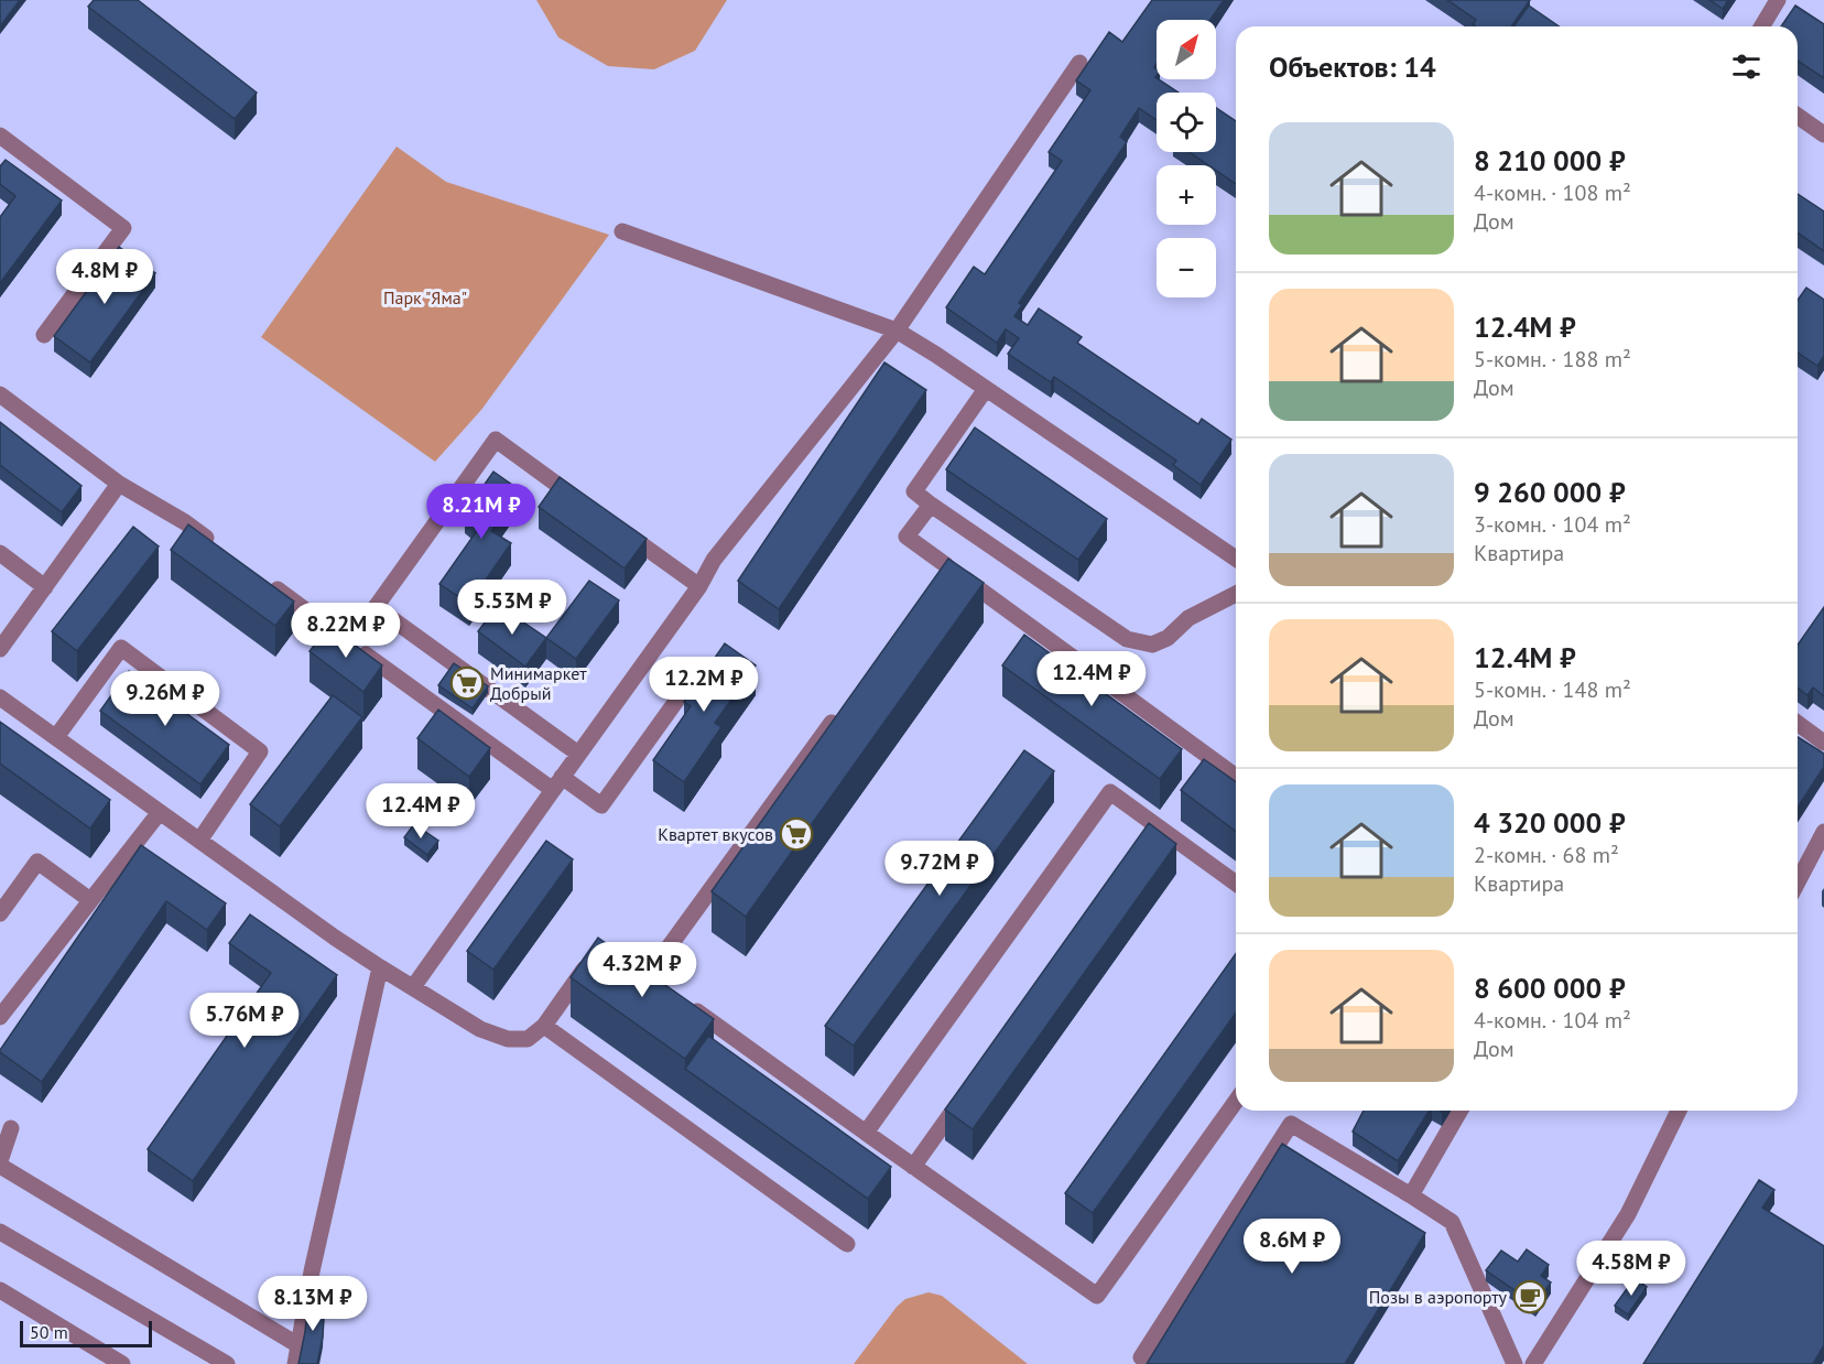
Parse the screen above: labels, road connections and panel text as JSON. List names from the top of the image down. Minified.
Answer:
{"parks":["Парк \"Яма\""],"places":{"supermarket":["Минимаркет Добрый","Квартет вкусов"],"cafe":["Позы в аэропорту"]},"scale_bar":"50 m","north":"top right","page":{"map_buttons":["+","−"],"heading":"Объектов: 14","list":[{"name":"8 210 000 ₽","note":"4-комн. · 108 m² · Дом"},{"name":"12.4M ₽","note":"5-комн. · 188 m² · Дом"},{"name":"9 260 000 ₽","note":"3-комн. · 104 m² · Квартира"},{"name":"12.4M ₽","note":"5-комн. · 148 m² · Дом"},{"name":"4 320 000 ₽","note":"2-комн. · 68 m² · Квартира"},{"name":"8 600 000 ₽","note":"4-комн. · 104 m² · Дом"}],"price":["4.8M ₽","8.21M ₽","5.53M ₽","8.22M ₽","12.4M ₽","12.2M ₽","9.26M ₽","12.4M ₽","9.72M ₽","4.32M ₽","5.76M ₽","8.6M ₽","4.58M ₽","8.13M ₽"],"scale":"50 m"}}
